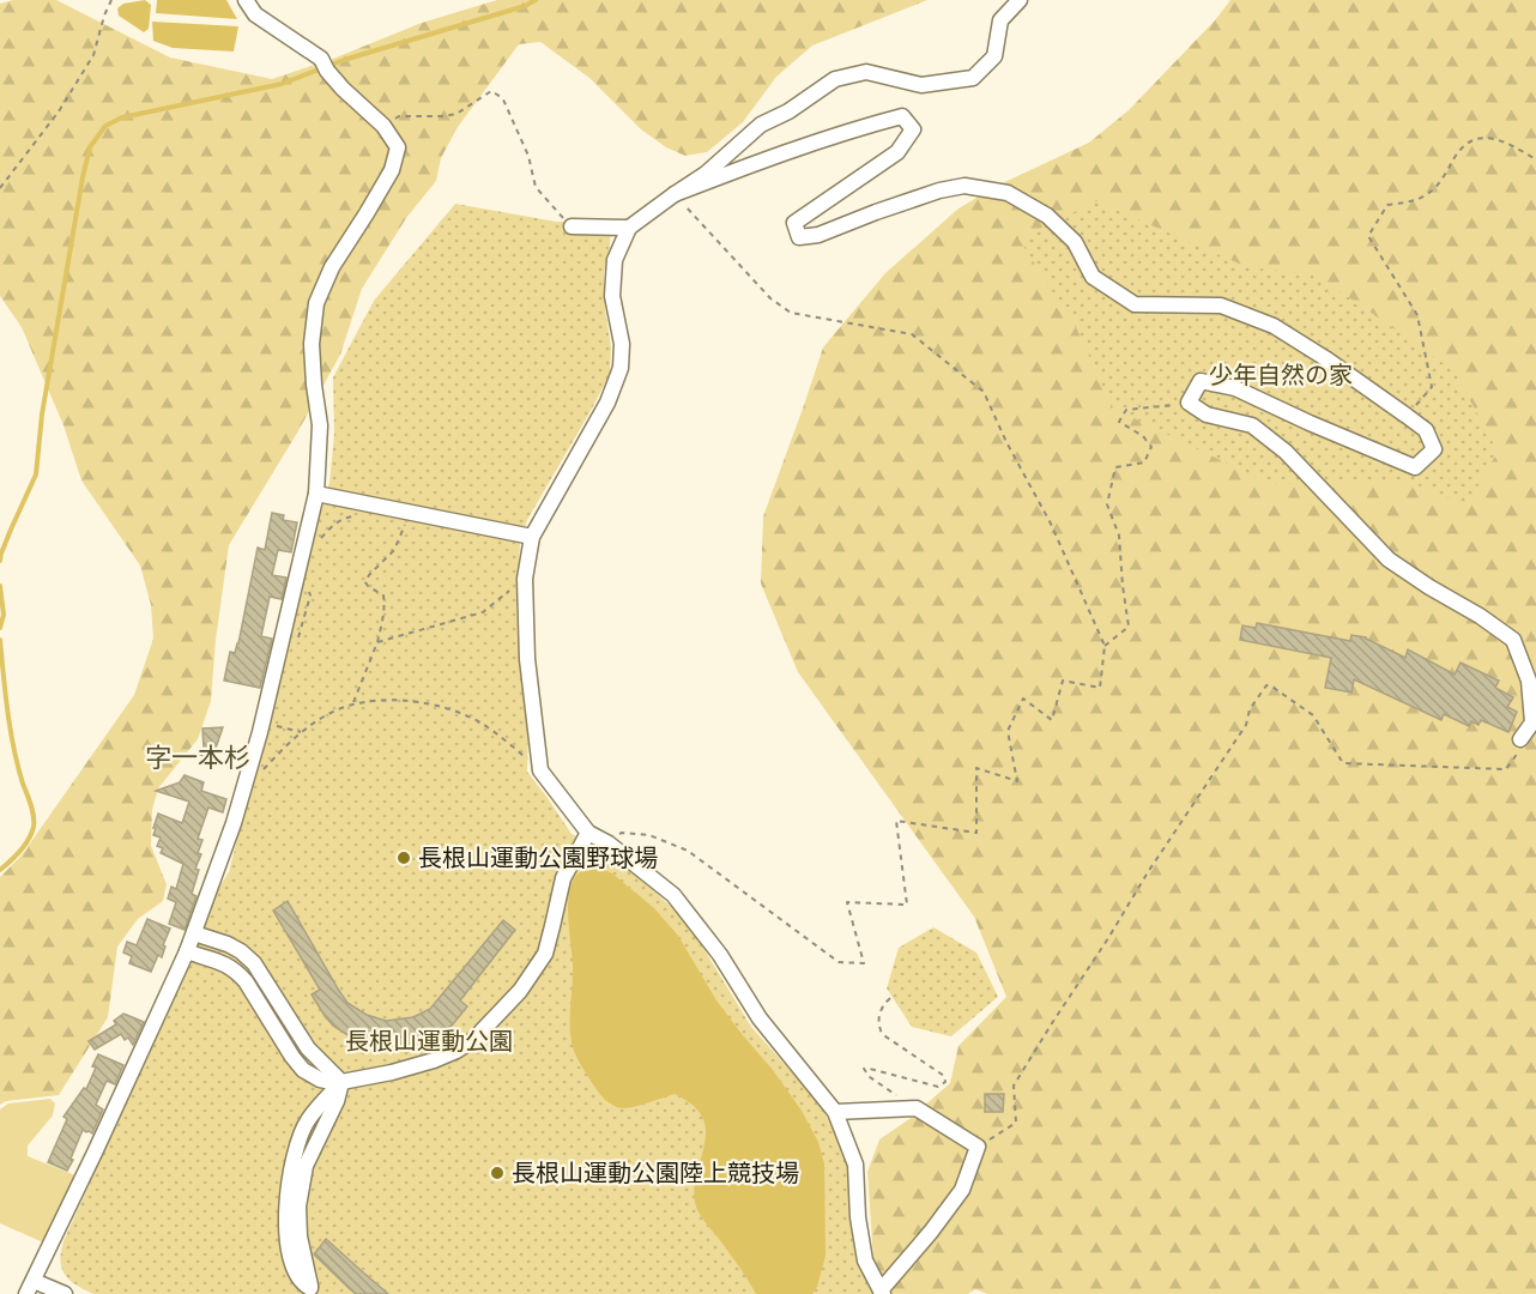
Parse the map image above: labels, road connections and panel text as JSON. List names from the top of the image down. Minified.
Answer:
{"districts":["字一本杉"],"parks":["少年自然の家","長根山運動公園"],"places":["長根山運動公園野球場","長根山運動公園陸上競技場"]}
